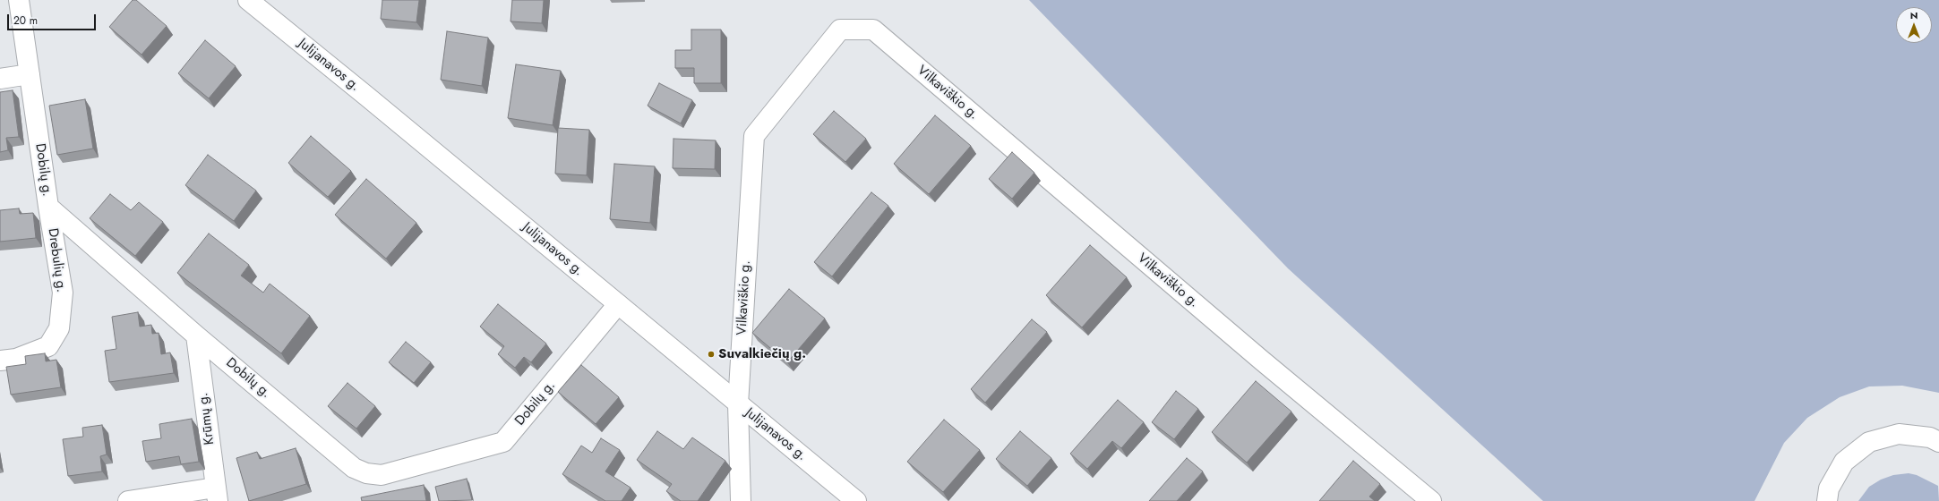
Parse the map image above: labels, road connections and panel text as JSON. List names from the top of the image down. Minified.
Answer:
{"streets":{"street":["Julijanavos g.","Vilkaviškio g.","Dobilų g.","Drebulių g.","Krūmų g."]},"crossings":[["Julijanavos g.","Vilkaviškio g."],["Julijanavos g.","Dobilų g."],["Dobilų g.","Drebulių g."],["Dobilų g.","Krūmų g."]],"places":["Suvalkiečių g."],"scale_bar":"20 m","north":"top"}
